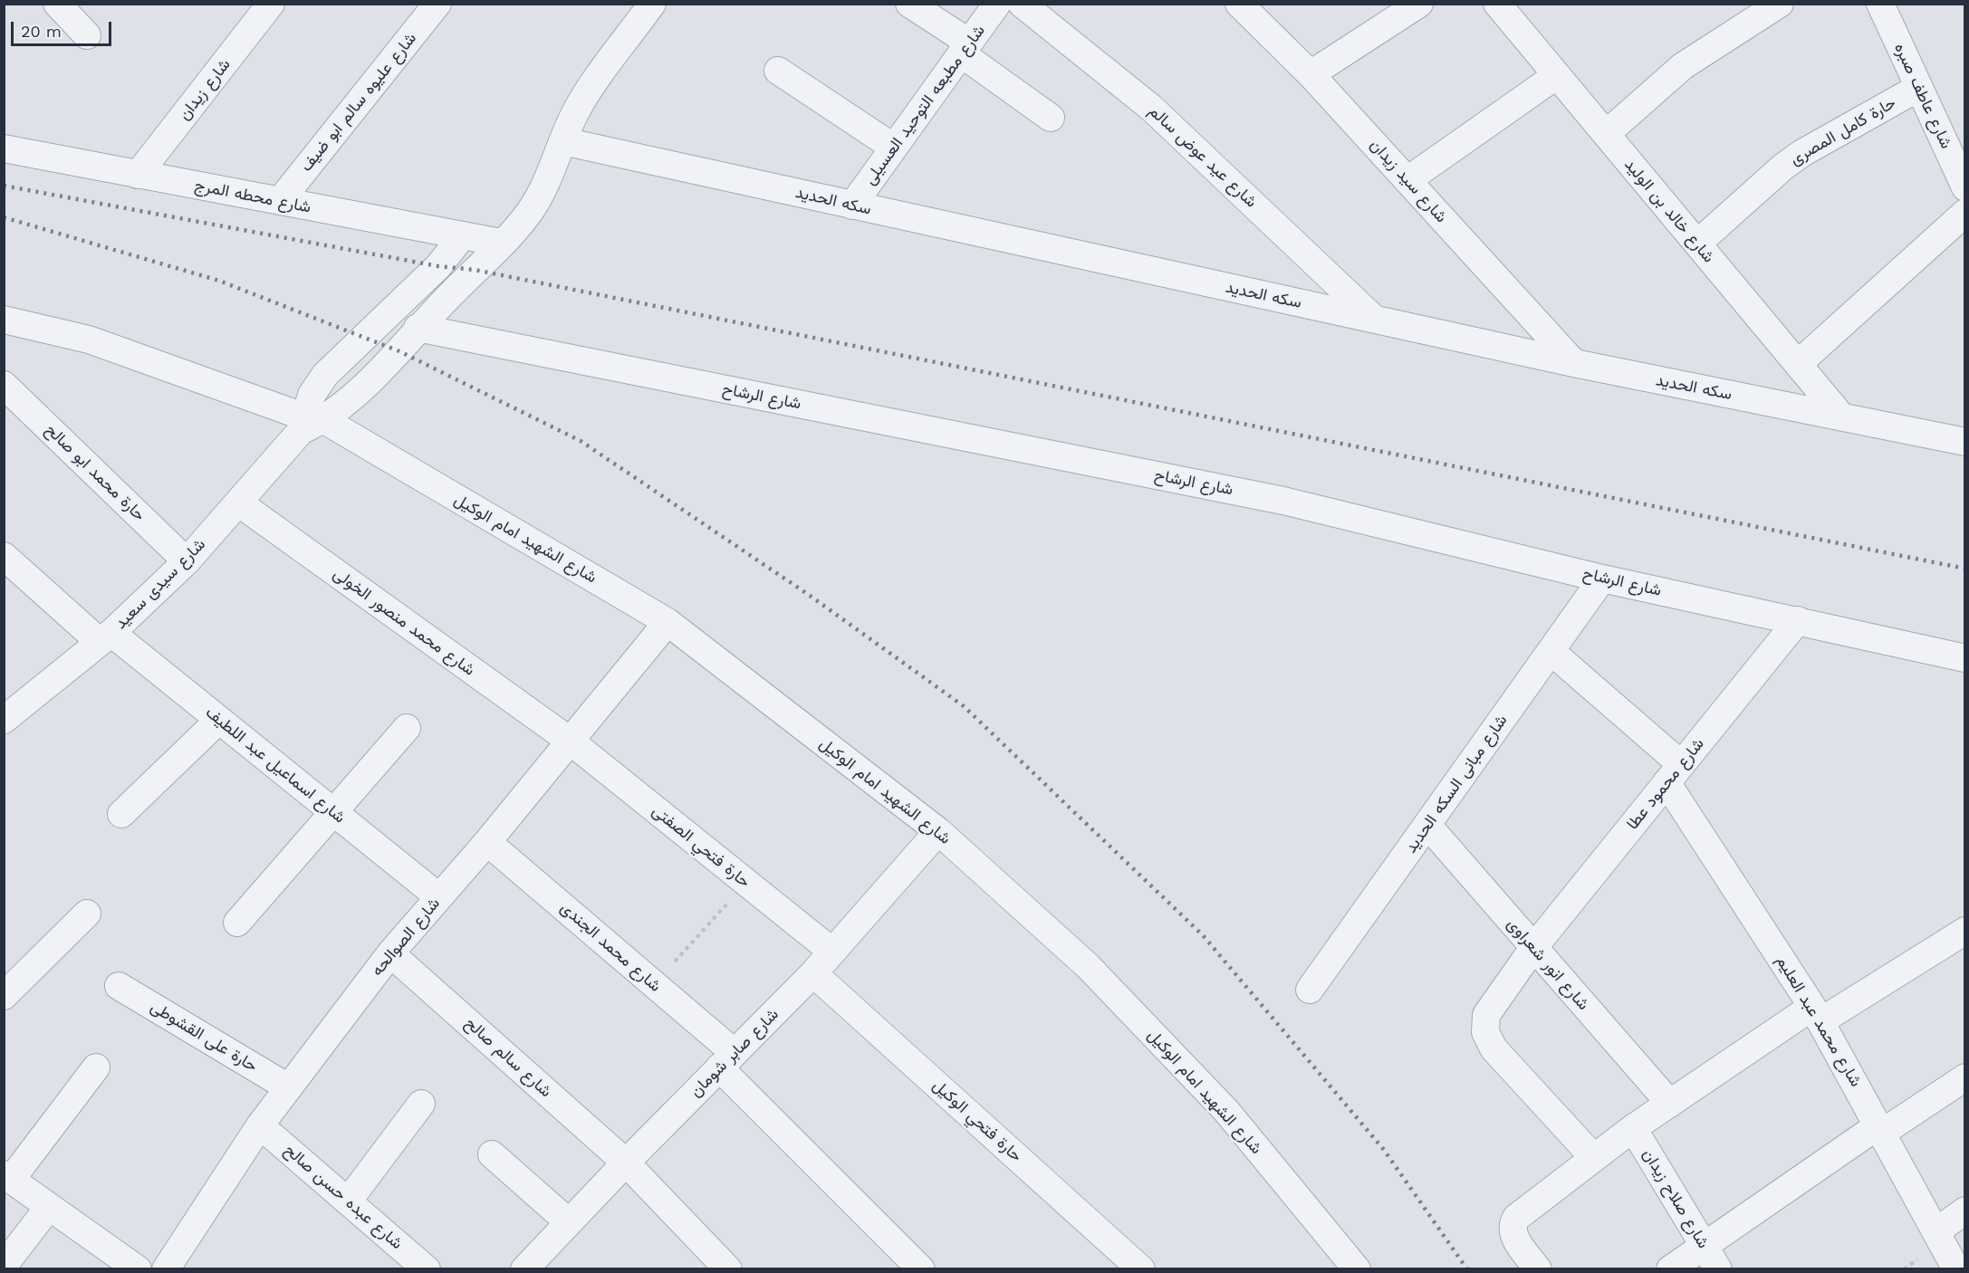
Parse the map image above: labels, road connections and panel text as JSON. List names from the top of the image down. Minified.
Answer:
{"streets":{"street":["شارع زيدان","شارع عاطف صبره","شارع عليوه سالم ابو ضيف","شارع مطبعه التوحيد العسيلى","حارة كامل المصرى","شارع عيد عوض سالم","شارع سيد زيدان","شارع محطه المرج","سكه الحديد","شارع خالد بن الوليد","شارع الرشاح","حارة محمد ابو صالح","شارع الشهيد امام الوكيل","شارع سيدى سعيد","شارع محمد منصور الخولى","شارع اسماعيل عبد اللطيف","شارع مبانى السكه الحديد","شارع محمود عطا","حارة فتحي الصفتى","شارع الصوالحه","شارع محمد الجندى","شارع انور شعراوى","شارع محمد عبد العليم","حارة على القشوطى","شارع صابر شومان","شارع سالم صالح","حارة فتحي الوكيل","شارع عبده حسن صالح","شارع صلاح زيدان"]},"crossings":[["شارع زيدان","شارع محطه المرج"],["شارع عاطف صبره","حارة كامل المصرى"],["شارع عليوه سالم ابو ضيف","شارع محطه المرج"],["شارع مطبعه التوحيد العسيلى","سكه الحديد"],["حارة كامل المصرى","شارع خالد بن الوليد"],["شارع عيد عوض سالم","سكه الحديد"],["شارع سيد زيدان","سكه الحديد"],["سكه الحديد","شارع خالد بن الوليد"],["شارع الرشاح","شارع مبانى السكه الحديد"],["شارع الرشاح","شارع محمود عطا"],["حارة محمد ابو صالح","شارع سيدى سعيد"],["شارع الشهيد امام الوكيل","شارع سيدى سعيد"],["شارع الشهيد امام الوكيل","شارع الصوالحه"],["شارع الشهيد امام الوكيل","شارع صابر شومان"],["شارع سيدى سعيد","شارع محمد منصور الخولى"],["شارع سيدى سعيد","شارع اسماعيل عبد اللطيف"],["شارع محمد منصور الخولى","حارة فتحي الصفتى"],["شارع محمد منصور الخولى","شارع الصوالحه"],["شارع اسماعيل عبد اللطيف","شارع الصوالحه"],["شارع مبانى السكه الحديد","شارع انور شعراوى"],["شارع مبانى السكه الحديد","شارع محمد عبد العليم"],["شارع محمود عطا","شارع انور شعراوى"],["شارع محمود عطا","شارع محمد عبد العليم"],["حارة فتحي الصفتى","شارع الصوالحه"],["حارة فتحي الصفتى","شارع صابر شومان"],["شارع الصوالحه","شارع محمد الجندى"],["شارع الصوالحه","حارة على القشوطى"],["شارع الصوالحه","شارع سالم صالح"],["شارع الصوالحه","شارع عبده حسن صالح"],["شارع محمد الجندى","شارع صابر شومان"],["شارع صابر شومان","شارع سالم صالح"],["شارع صابر شومان","حارة فتحي الوكيل"]],"scale_bar":"20 m"}
